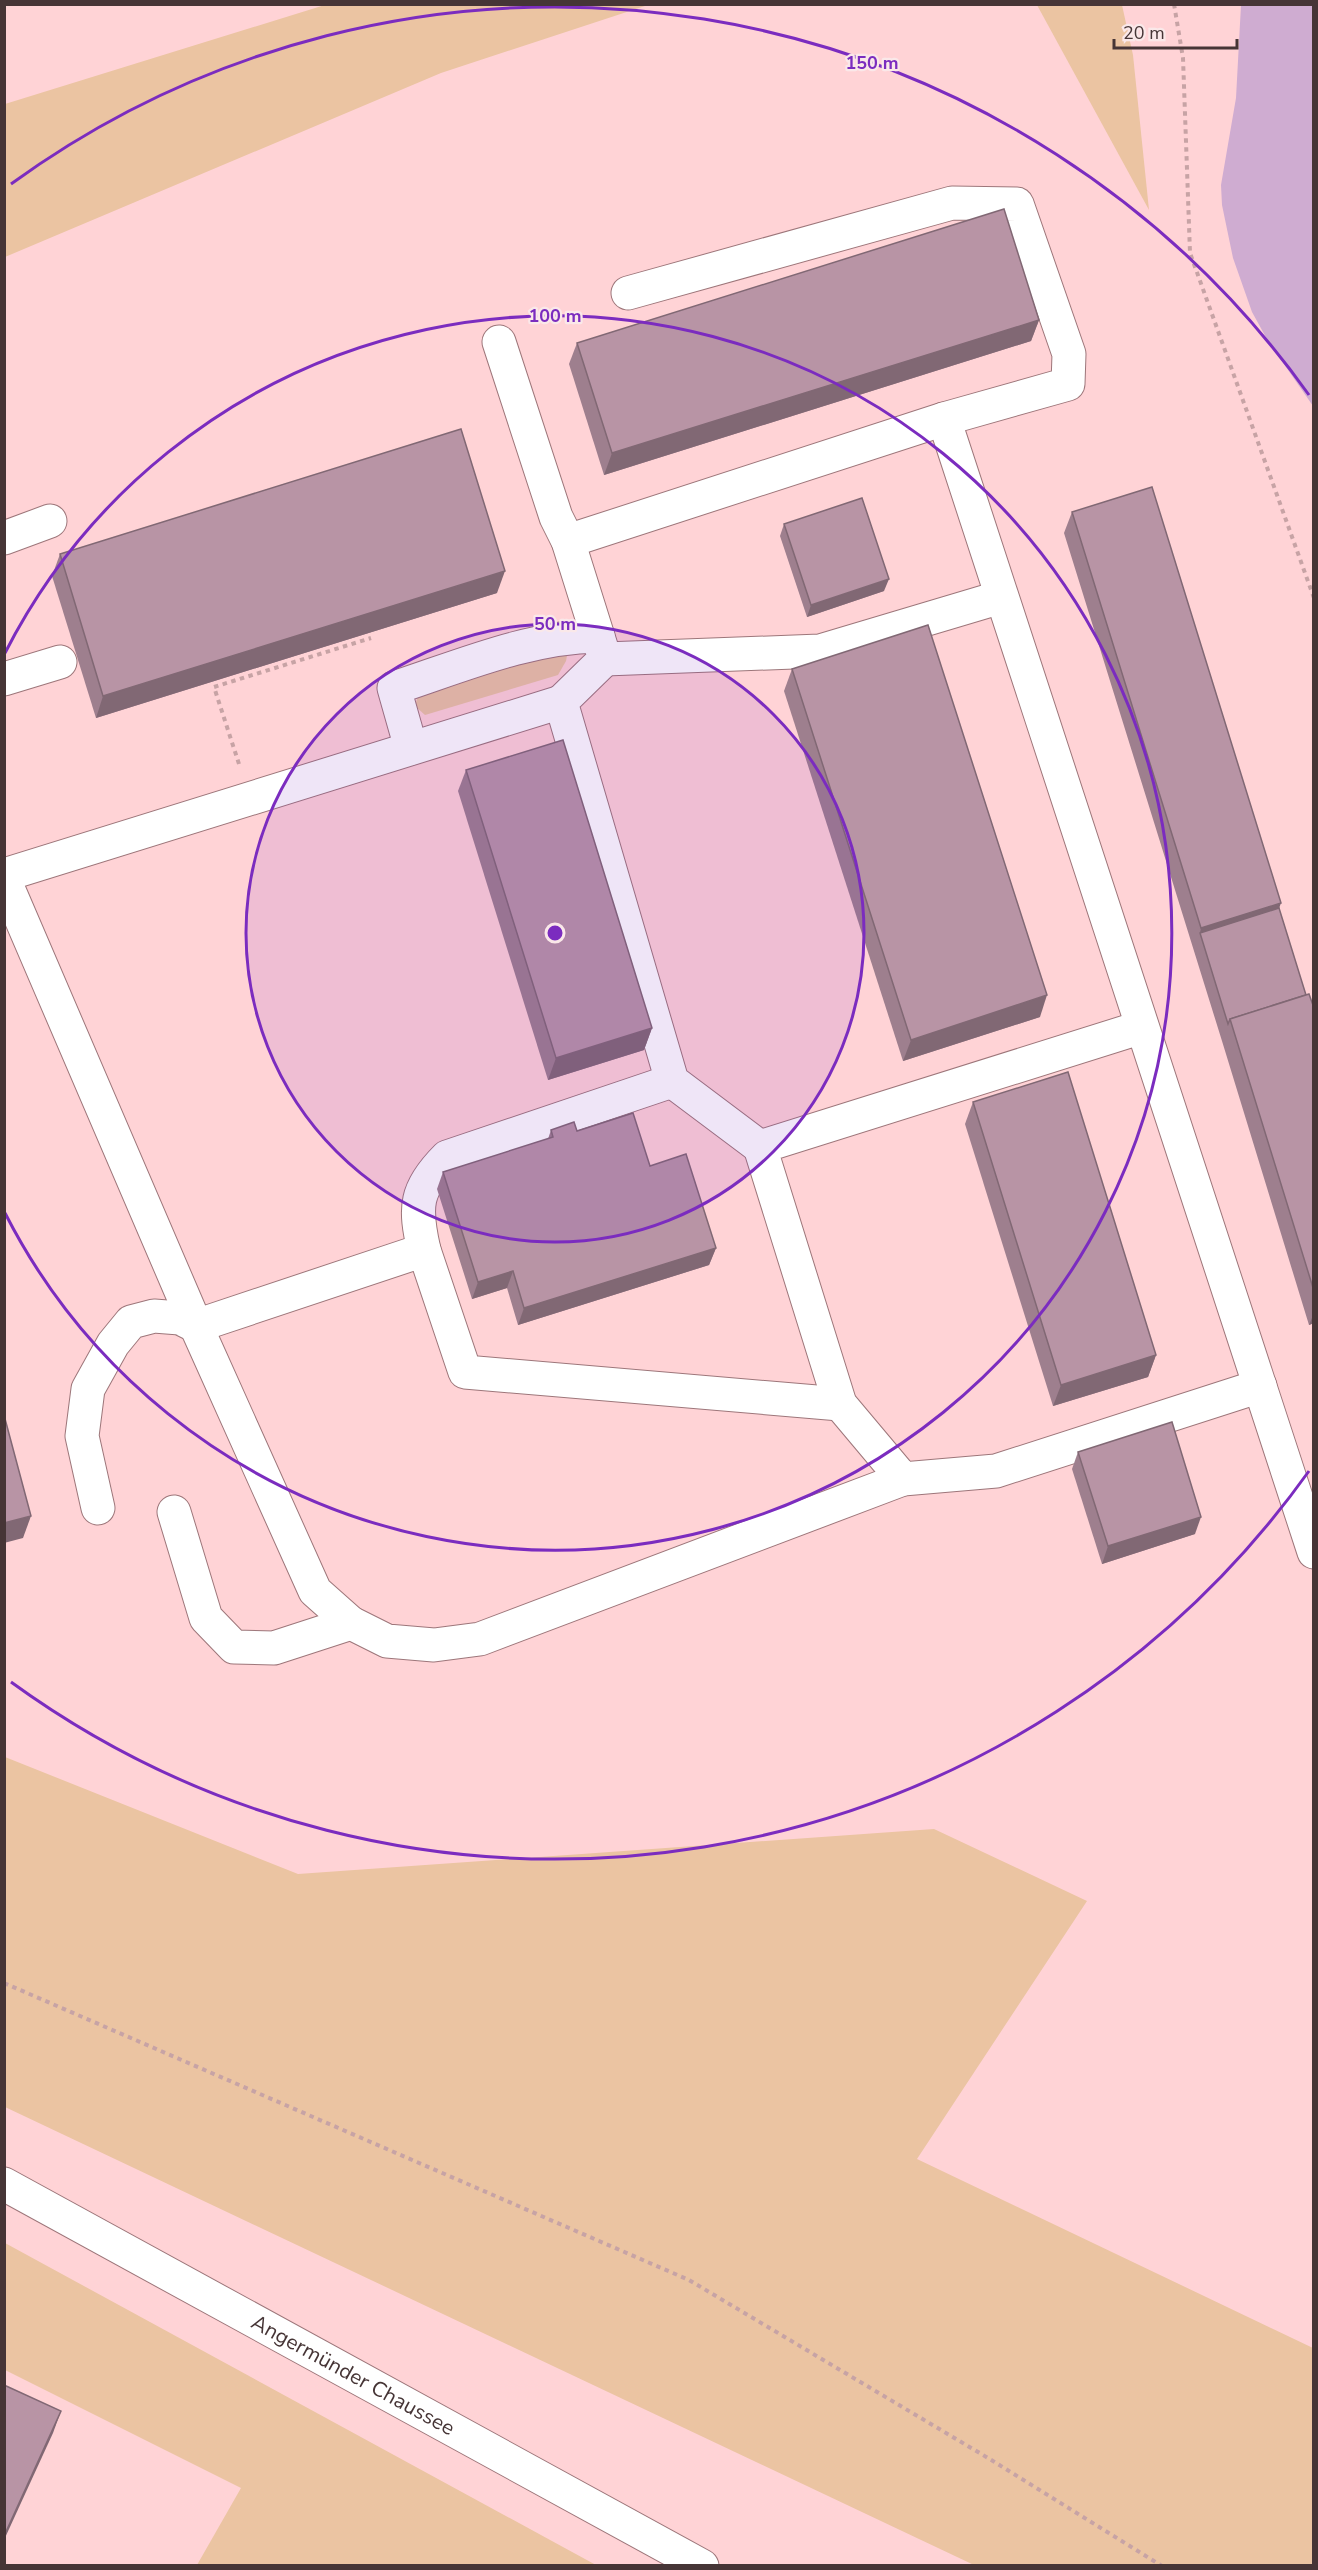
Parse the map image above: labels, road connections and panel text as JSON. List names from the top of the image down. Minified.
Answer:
{"streets":{"main road":["Angermünder Chaussee"]},"scale_bar":"20 m","rings":["150 m","100 m","50 m"]}
